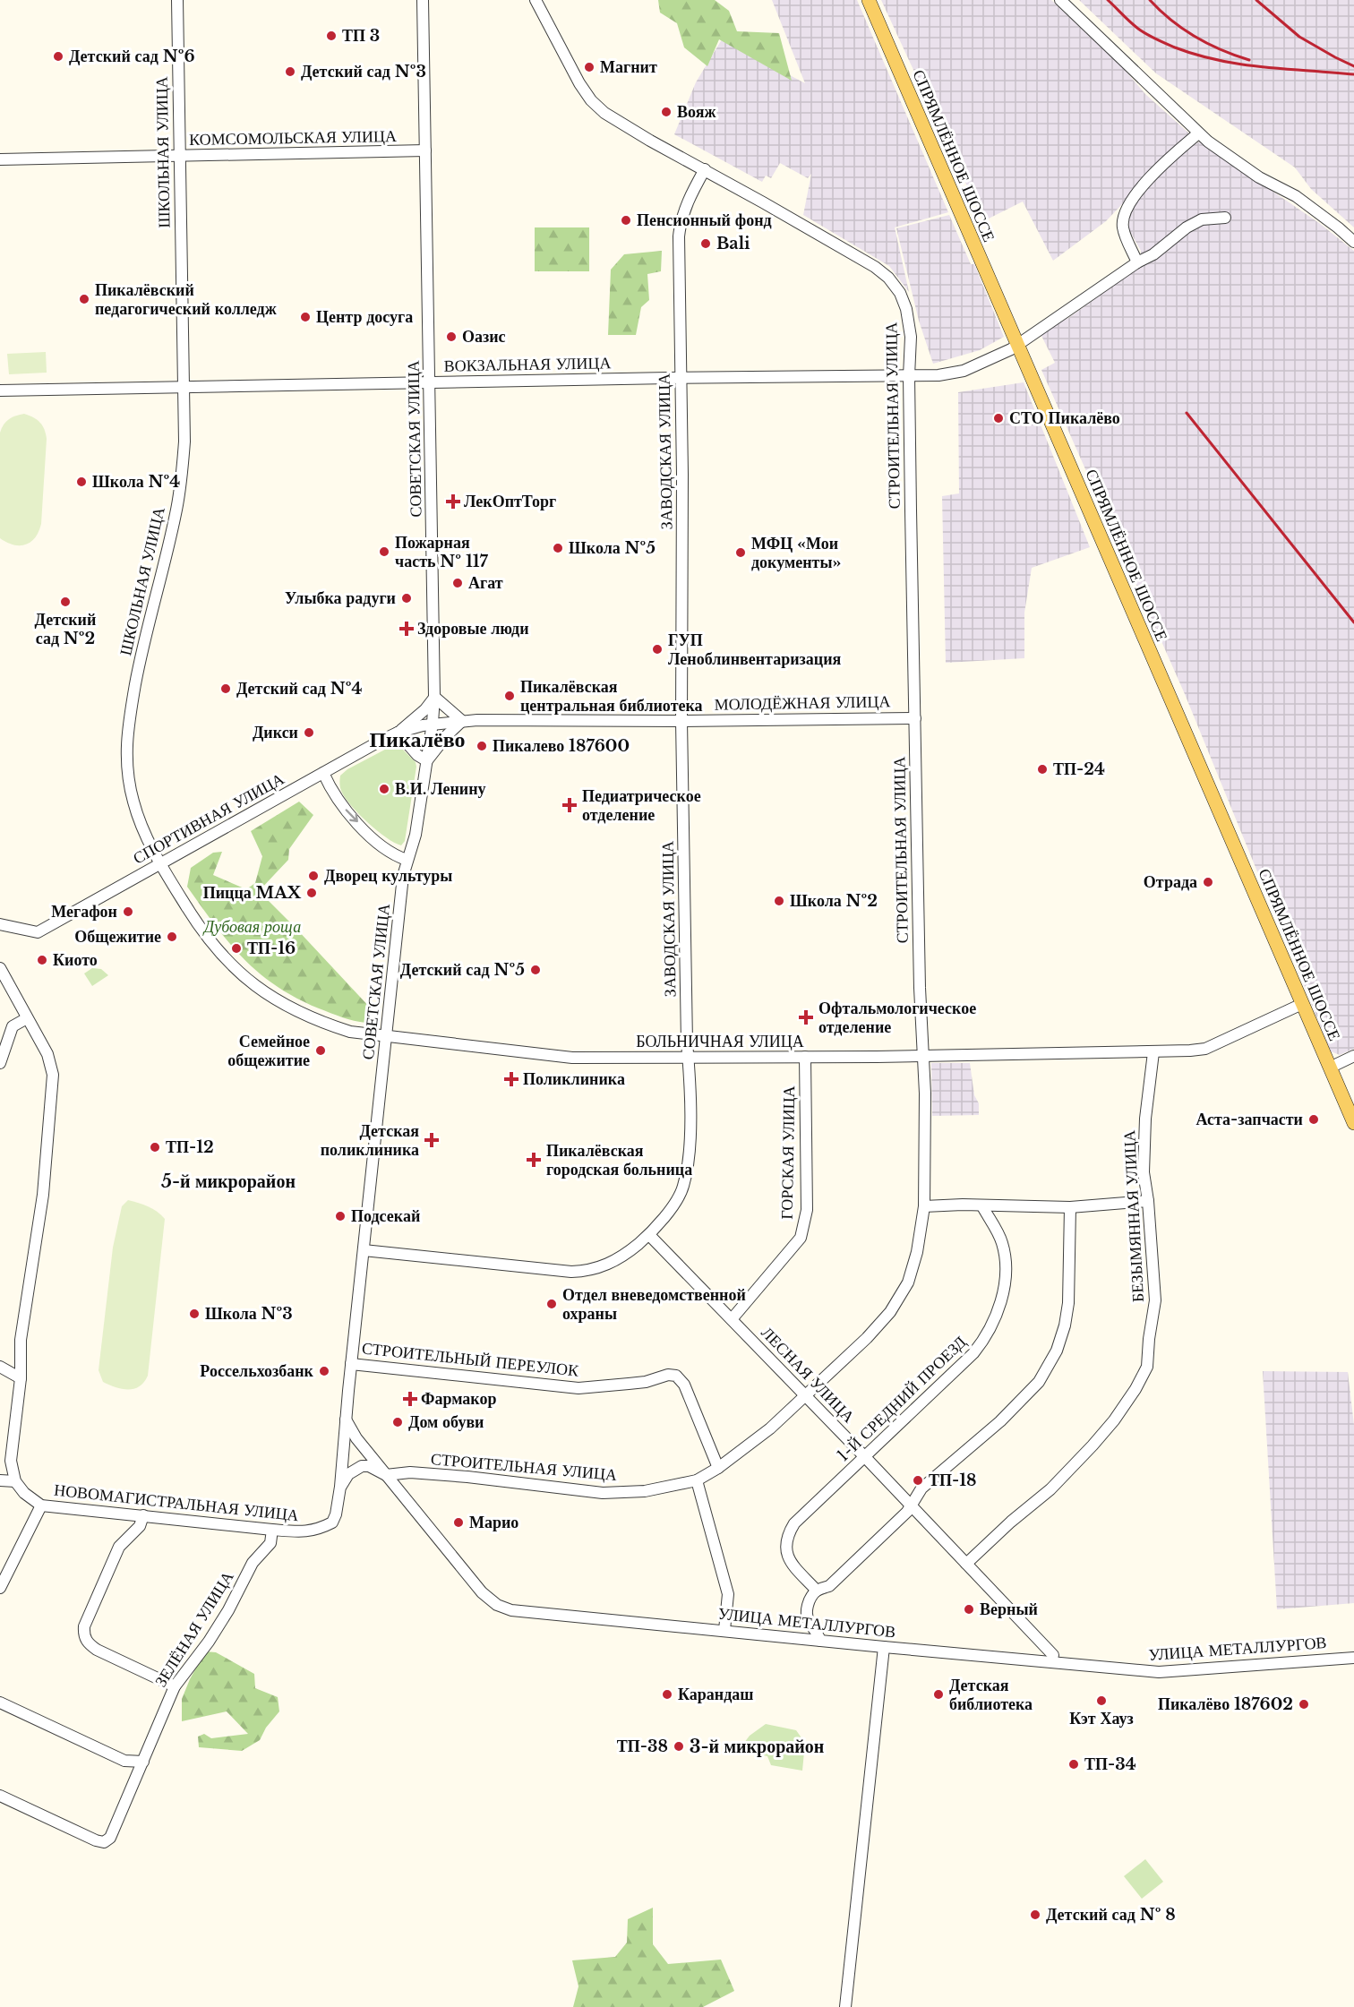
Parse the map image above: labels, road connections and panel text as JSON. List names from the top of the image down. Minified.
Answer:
{"streets":{"main road":["СПРЯМЛЁННОЕ ШОССЕ"],"street":["КОМСОМОЛЬСКАЯ УЛИЦА","ШКОЛЬНАЯ УЛИЦА","ВОКЗАЛЬНАЯ УЛИЦА","СТРОИТЕЛЬНАЯ УЛИЦА","СОВЕТСКАЯ УЛИЦА","ЗАВОДСКАЯ УЛИЦА","МОЛОДЁЖНАЯ УЛИЦА","СПОРТИВНАЯ УЛИЦА","БОЛЬНИЧНАЯ УЛИЦА","ГОРСКАЯ УЛИЦА","БЕЗЫМЯННАЯ УЛИЦА","СТРОИТЕЛЬНЫЙ ПЕРЕУЛОК","ЛЕСНАЯ УЛИЦА","1-Й СРЕДНИЙ ПРОЕЗД","НОВОМАГИСТРАЛЬНАЯ УЛИЦА","УЛИЦА МЕТАЛЛУРГОВ","ЗЕЛЁНАЯ УЛИЦА"]},"crossings":[["КОМСОМОЛЬСКАЯ УЛИЦА","ШКОЛЬНАЯ УЛИЦА"],["КОМСОМОЛЬСКАЯ УЛИЦА","СОВЕТСКАЯ УЛИЦА"],["ШКОЛЬНАЯ УЛИЦА","ВОКЗАЛЬНАЯ УЛИЦА"],["ШКОЛЬНАЯ УЛИЦА","СОВЕТСКАЯ УЛИЦА"],["ШКОЛЬНАЯ УЛИЦА","СПОРТИВНАЯ УЛИЦА"],["ШКОЛЬНАЯ УЛИЦА","БОЛЬНИЧНАЯ УЛИЦА"],["СПРЯМЛЁННОЕ ШОССЕ","ВОКЗАЛЬНАЯ УЛИЦА"],["СПРЯМЛЁННОЕ ШОССЕ","БОЛЬНИЧНАЯ УЛИЦА"],["ВОКЗАЛЬНАЯ УЛИЦА","СТРОИТЕЛЬНАЯ УЛИЦА"],["ВОКЗАЛЬНАЯ УЛИЦА","СОВЕТСКАЯ УЛИЦА"],["ВОКЗАЛЬНАЯ УЛИЦА","ЗАВОДСКАЯ УЛИЦА"],["СТРОИТЕЛЬНАЯ УЛИЦА","ЗАВОДСКАЯ УЛИЦА"],["СТРОИТЕЛЬНАЯ УЛИЦА","МОЛОДЁЖНАЯ УЛИЦА"],["СТРОИТЕЛЬНАЯ УЛИЦА","БОЛЬНИЧНАЯ УЛИЦА"],["СТРОИТЕЛЬНАЯ УЛИЦА","СТРОИТЕЛЬНЫЙ ПЕРЕУЛОК"],["СТРОИТЕЛЬНАЯ УЛИЦА","ЛЕСНАЯ УЛИЦА"],["СТРОИТЕЛЬНАЯ УЛИЦА","УЛИЦА МЕТАЛЛУРГОВ"],["СОВЕТСКАЯ УЛИЦА","ЗАВОДСКАЯ УЛИЦА"],["СОВЕТСКАЯ УЛИЦА","МОЛОДЁЖНАЯ УЛИЦА"],["СОВЕТСКАЯ УЛИЦА","СПОРТИВНАЯ УЛИЦА"],["СОВЕТСКАЯ УЛИЦА","БОЛЬНИЧНАЯ УЛИЦА"],["СОВЕТСКАЯ УЛИЦА","СТРОИТЕЛЬНЫЙ ПЕРЕУЛОК"],["СОВЕТСКАЯ УЛИЦА","НОВОМАГИСТРАЛЬНАЯ УЛИЦА"],["СОВЕТСКАЯ УЛИЦА","УЛИЦА МЕТАЛЛУРГОВ"],["ЗАВОДСКАЯ УЛИЦА","МОЛОДЁЖНАЯ УЛИЦА"],["ЗАВОДСКАЯ УЛИЦА","БОЛЬНИЧНАЯ УЛИЦА"],["ЗАВОДСКАЯ УЛИЦА","ЛЕСНАЯ УЛИЦА"],["МОЛОДЁЖНАЯ УЛИЦА","СПОРТИВНАЯ УЛИЦА"],["БОЛЬНИЧНАЯ УЛИЦА","ГОРСКАЯ УЛИЦА"],["БОЛЬНИЧНАЯ УЛИЦА","БЕЗЫМЯННАЯ УЛИЦА"],["ГОРСКАЯ УЛИЦА","ЛЕСНАЯ УЛИЦА"],["БЕЗЫМЯННАЯ УЛИЦА","ЛЕСНАЯ УЛИЦА"],["ЛЕСНАЯ УЛИЦА","1-Й СРЕДНИЙ ПРОЕЗД"],["НОВОМАГИСТРАЛЬНАЯ УЛИЦА","УЛИЦА МЕТАЛЛУРГОВ"],["НОВОМАГИСТРАЛЬНАЯ УЛИЦА","ЗЕЛЁНАЯ УЛИЦА"]],"districts":["Пикалёво","5-й микрорайон","3-й микрорайон"],"parks":["Дубовая роща"],"places":{"other":["ТП 3","Детский сад №6","Магнит","Детский сад №3","Вояж","Пенсионный фонд","Bali","Пикалёвский педагогический колледж","Центр досуга","Оазис","СТО Пикалёво","Школа №4","Школа №5","Пожарная часть № 117","МФЦ «Мои документы»","Агат","Улыбка радуги","Детский сад №2","ГУП Леноблинвентаризация","Детский сад №4","Пикалёвская центральная библиотека","Дикси","Пикалево 187600","ТП-24","В.И. Ленину","Дворец культуры","Отрада","Пицца MAX","Школа №2","Мегафон","Общежитие","ТП-16","Киото","Детский сад №5","Семейное общежитие","Аста-запчасти","ТП-12","Подсекай","Отдел вневедомственной охраны","Школа №3","Россельхозбанк","Дом обуви","ТП-18","Марио","Верный","Карандаш","Детская библиотека","Кэт Хауз","Пикалёво 187602","ТП-38","ТП-34","Детский сад № 8"],"health":["ЛекОптТорг","Здоровые люди","Педиатрическое отделение","Офтальмологическое отделение","Поликлиника","Детская поликлиника","Пикалёвская городская больница","Фармакор"]}}
